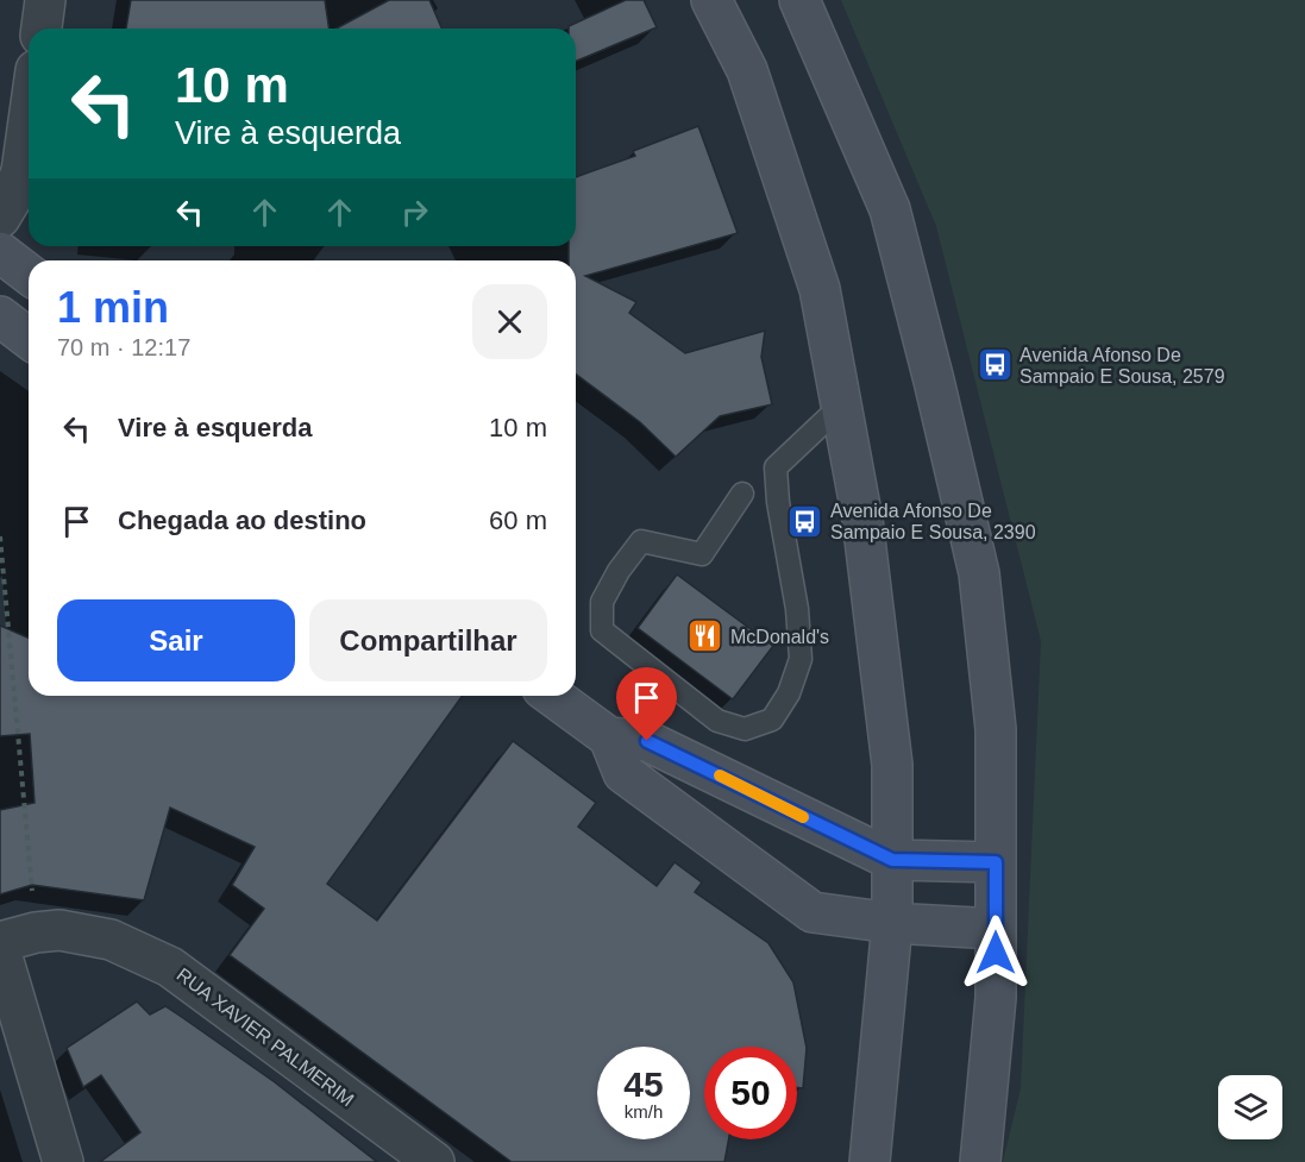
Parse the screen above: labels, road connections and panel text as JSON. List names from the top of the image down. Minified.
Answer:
{"streets":{"street":["RUA XAVIER PALMERIM"]},"places":{"bus stop":["Avenida Afonso De Sampaio E Sousa, 2579","Avenida Afonso De Sampaio E Sousa, 2390"],"restaurant":["McDonald's"]},"page":{"turn":["10 m","Vire à esquerda"],"heading":["1 min","70 m · 12:17"],"list":[{"name":"Vire à esquerda","value":"10 m"},{"name":"Chegada ao destino","value":"60 m"}],"buttons":["Sair","Compartilhar"],"speed":"45 km/h","limit":"50"}}
